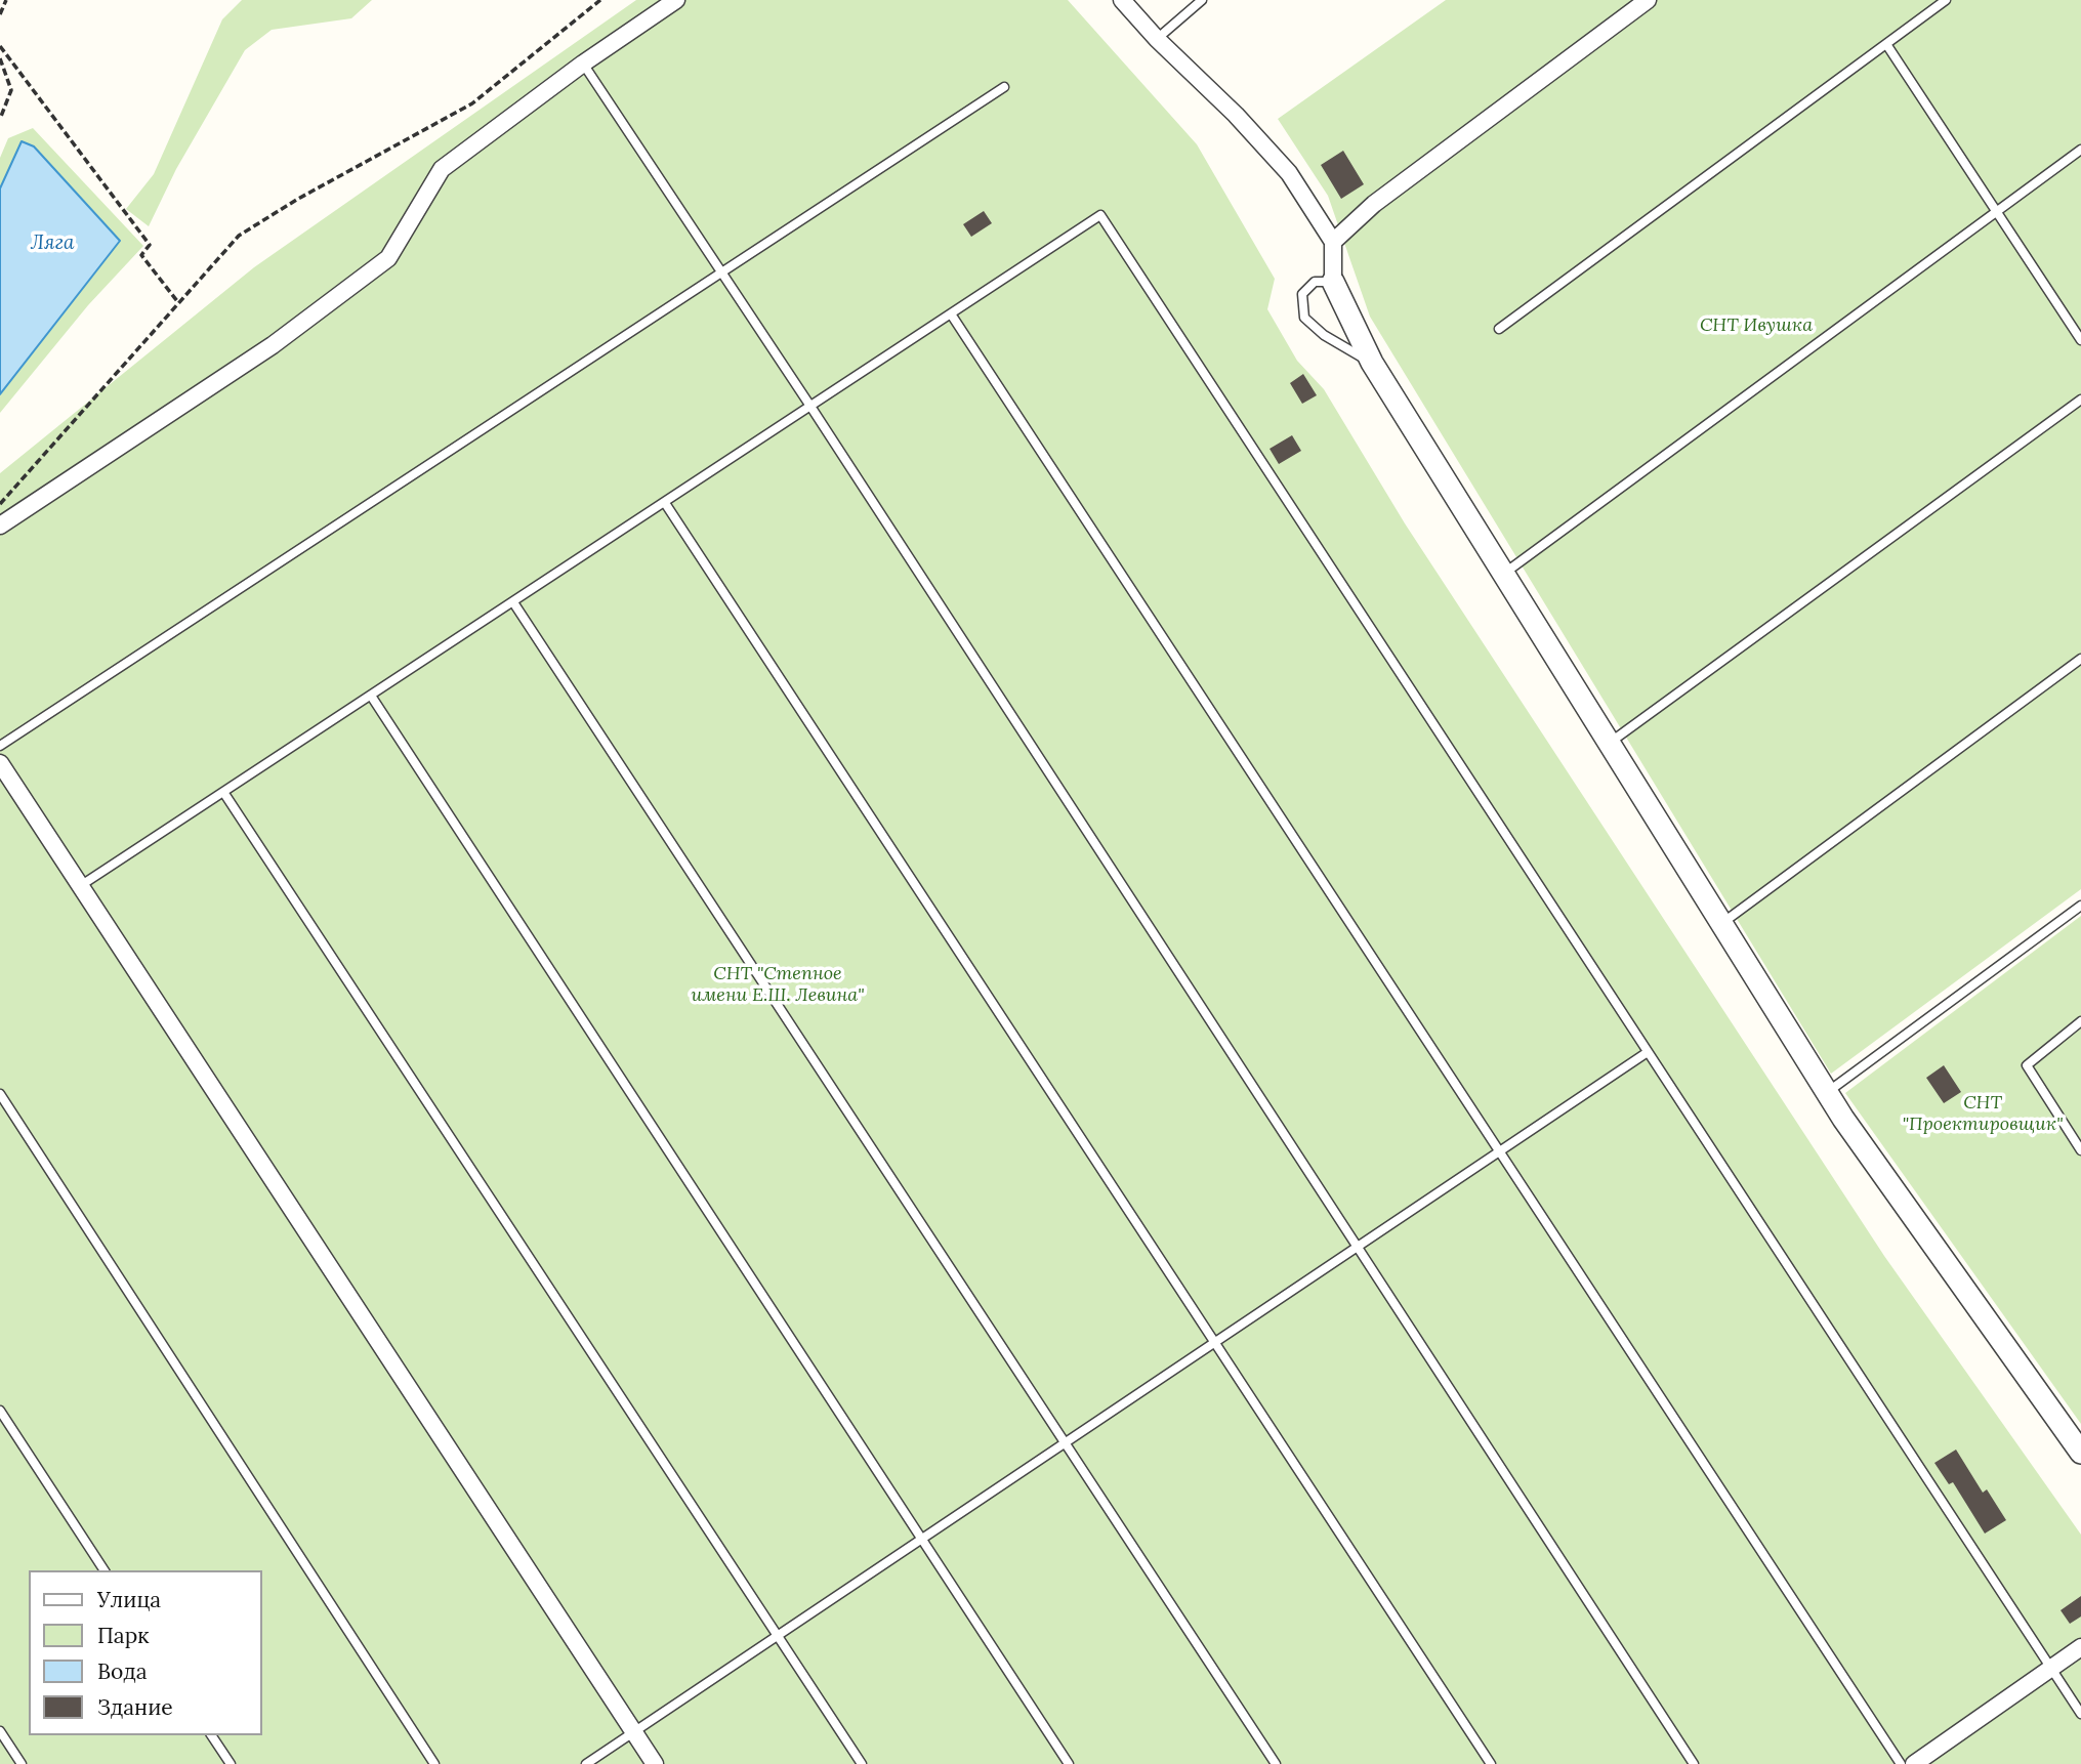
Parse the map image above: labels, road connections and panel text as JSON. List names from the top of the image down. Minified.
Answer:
{"water":["Ляга"],"parks":["СНТ Ивушка","СНТ \"Степное имени Е.Ш. Левина\"","СНТ \"Проектировщик\""],"legend":["Улица","Парк","Вода","Здание"]}
